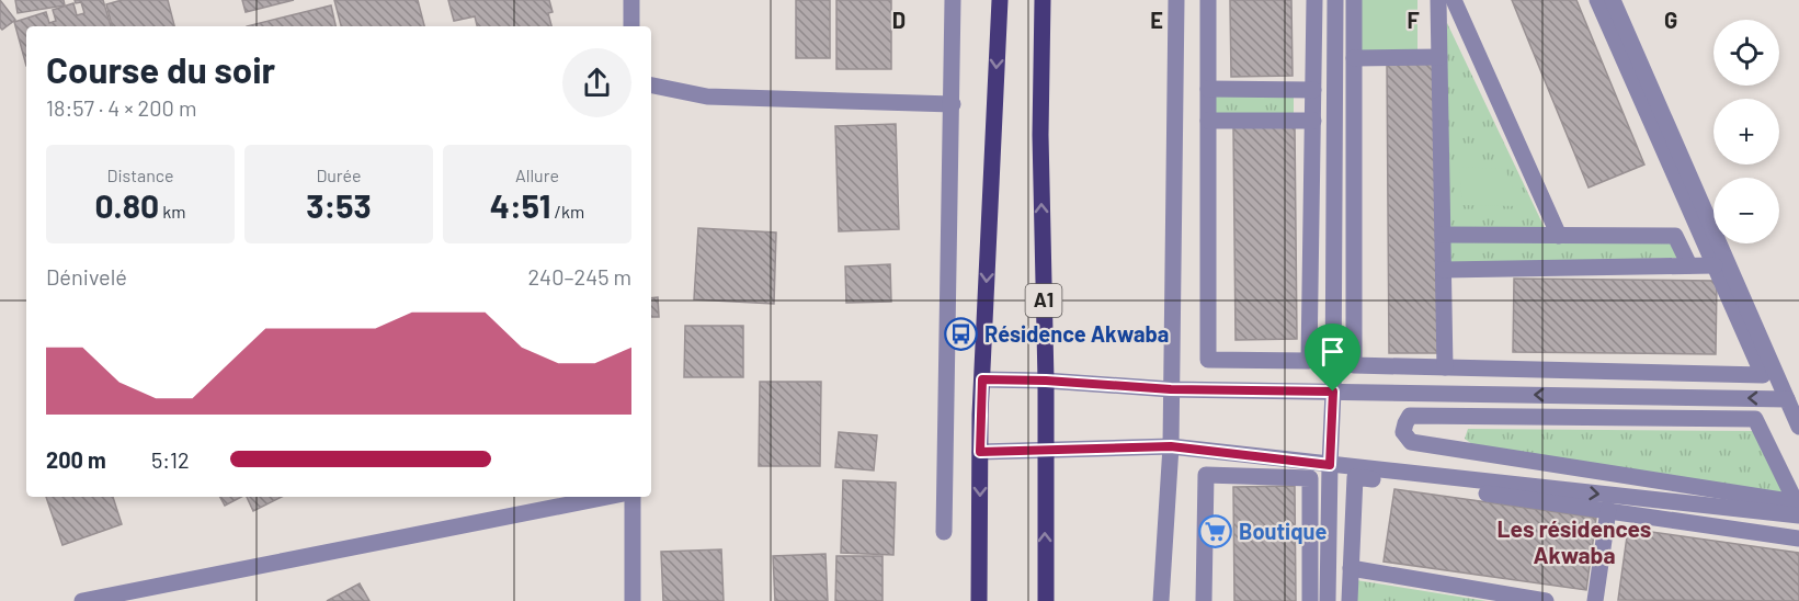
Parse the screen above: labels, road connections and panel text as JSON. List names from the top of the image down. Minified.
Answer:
{"streets":{"main road":["A1"]},"districts":["Les résidences Akwaba"],"places":{"bus stop":["Résidence Akwaba"],"supermarket":["Boutique"]},"page":{"map_buttons":["+","−"],"heading":["Course du soir","18:57 · 4 × 200 m"],"stats":[["Distance","0.80 km"],["Durée","3:53"],["Allure","4:51 /km"]],"chart":["Dénivelé","240–245 m"],"list":[{"name":"200 m","note":"5:12"}]},"grid":{"columns":["D","E","F","G"]}}
